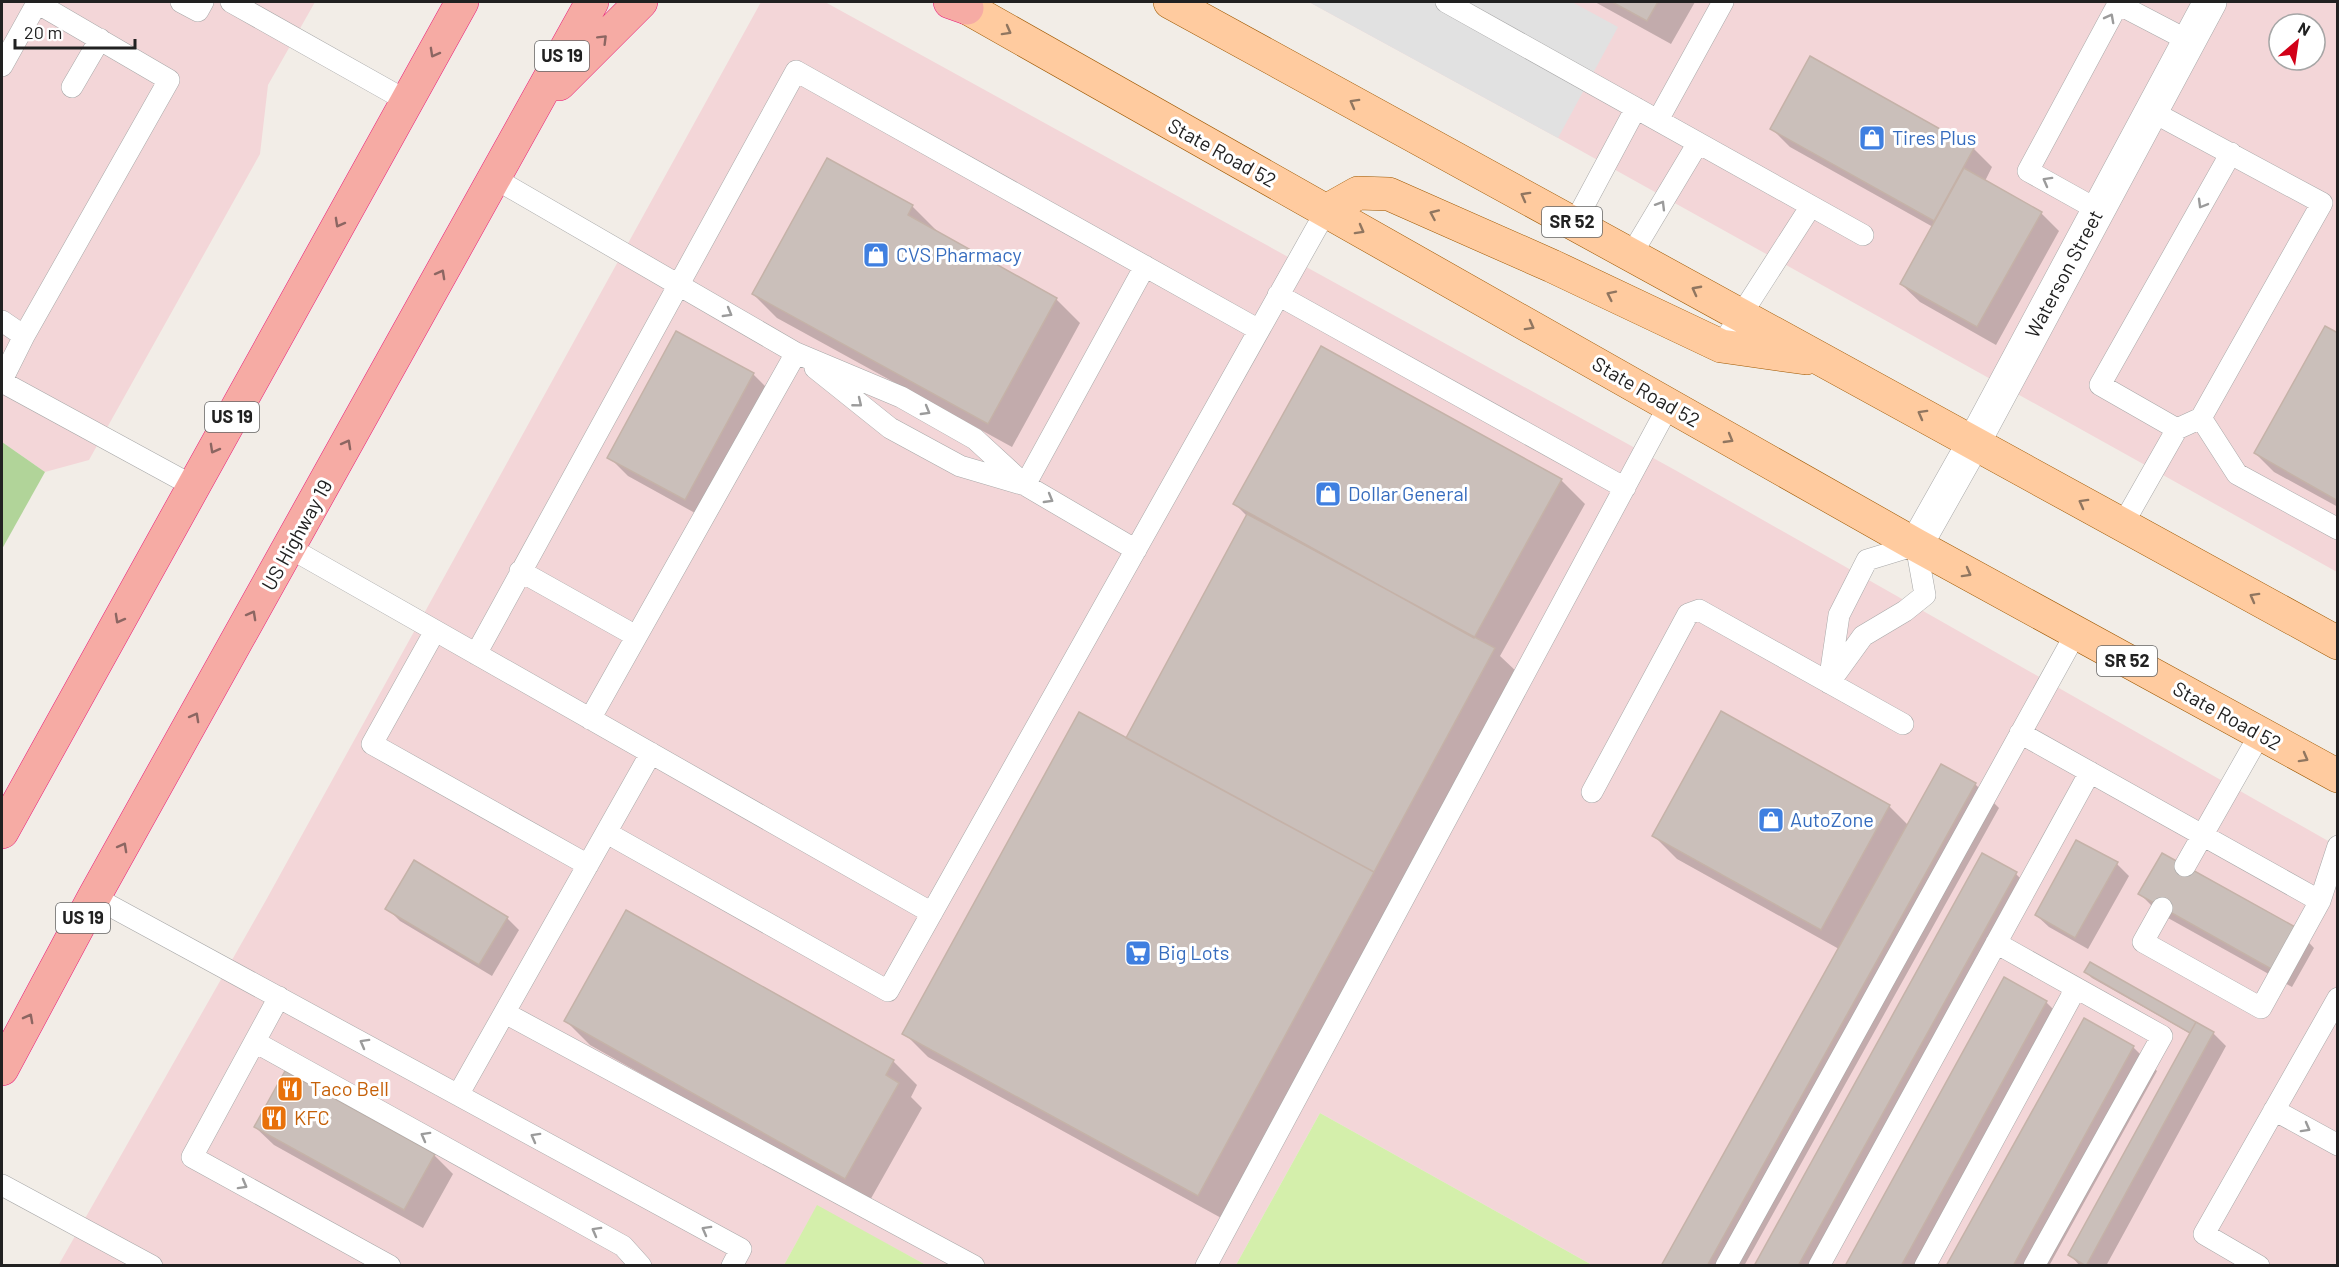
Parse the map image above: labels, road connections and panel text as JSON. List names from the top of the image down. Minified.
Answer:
{"streets":{"highway":["US 19","US Highway 19"],"main road":["State Road 52","SR 52"],"street":["Waterson Street"]},"crossings":[["State Road 52","Waterson Street"],["SR 52","Waterson Street"]],"places":{"shop":["Tires Plus","CVS Pharmacy","Dollar General","AutoZone"],"supermarket":["Big Lots"],"restaurant":["Taco Bell","KFC"]},"scale_bar":"20 m","north":"top right"}
